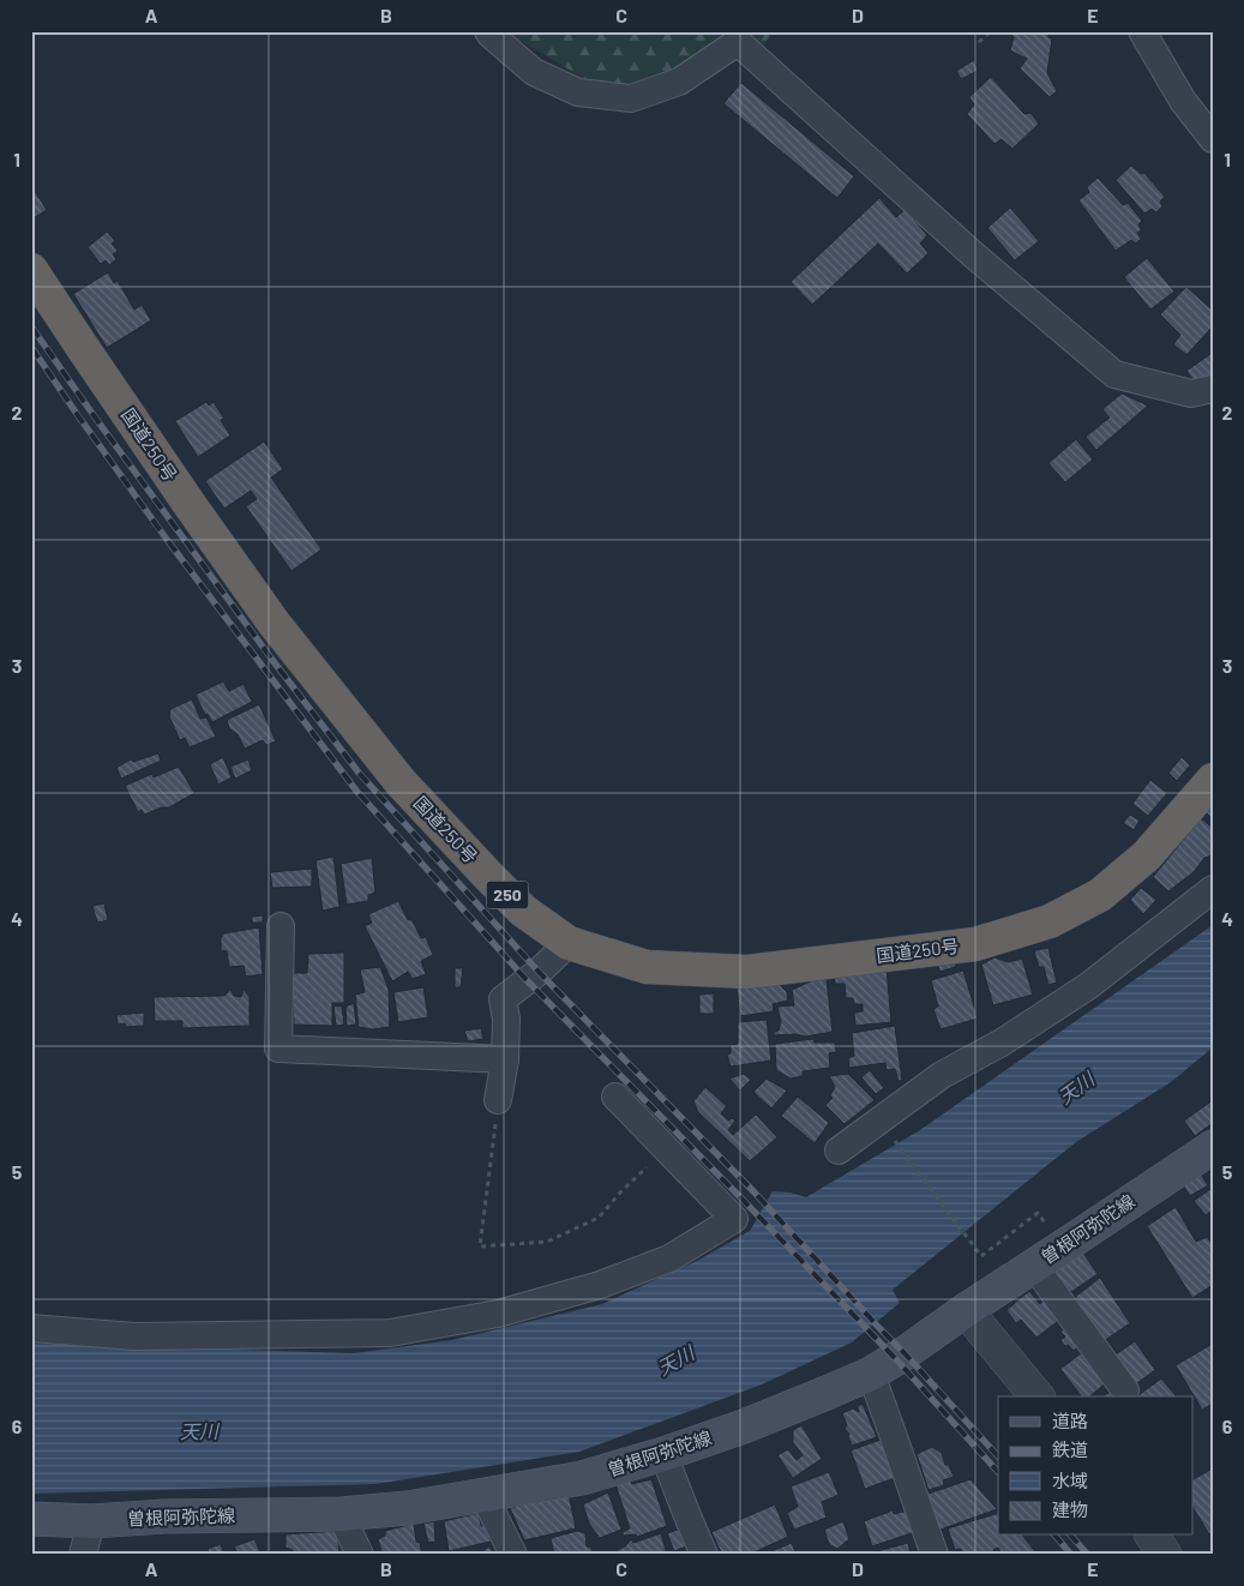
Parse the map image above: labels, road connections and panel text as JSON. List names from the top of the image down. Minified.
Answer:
{"streets":{"highway":["国道250号","250"],"main road":["曽根阿弥陀線"]},"water":["天川"],"legend":["道路","鉄道","水域","建物"],"grid":{"columns":["A","B","C","D","E"],"rows":["1","2","3","4","5","6"]}}
